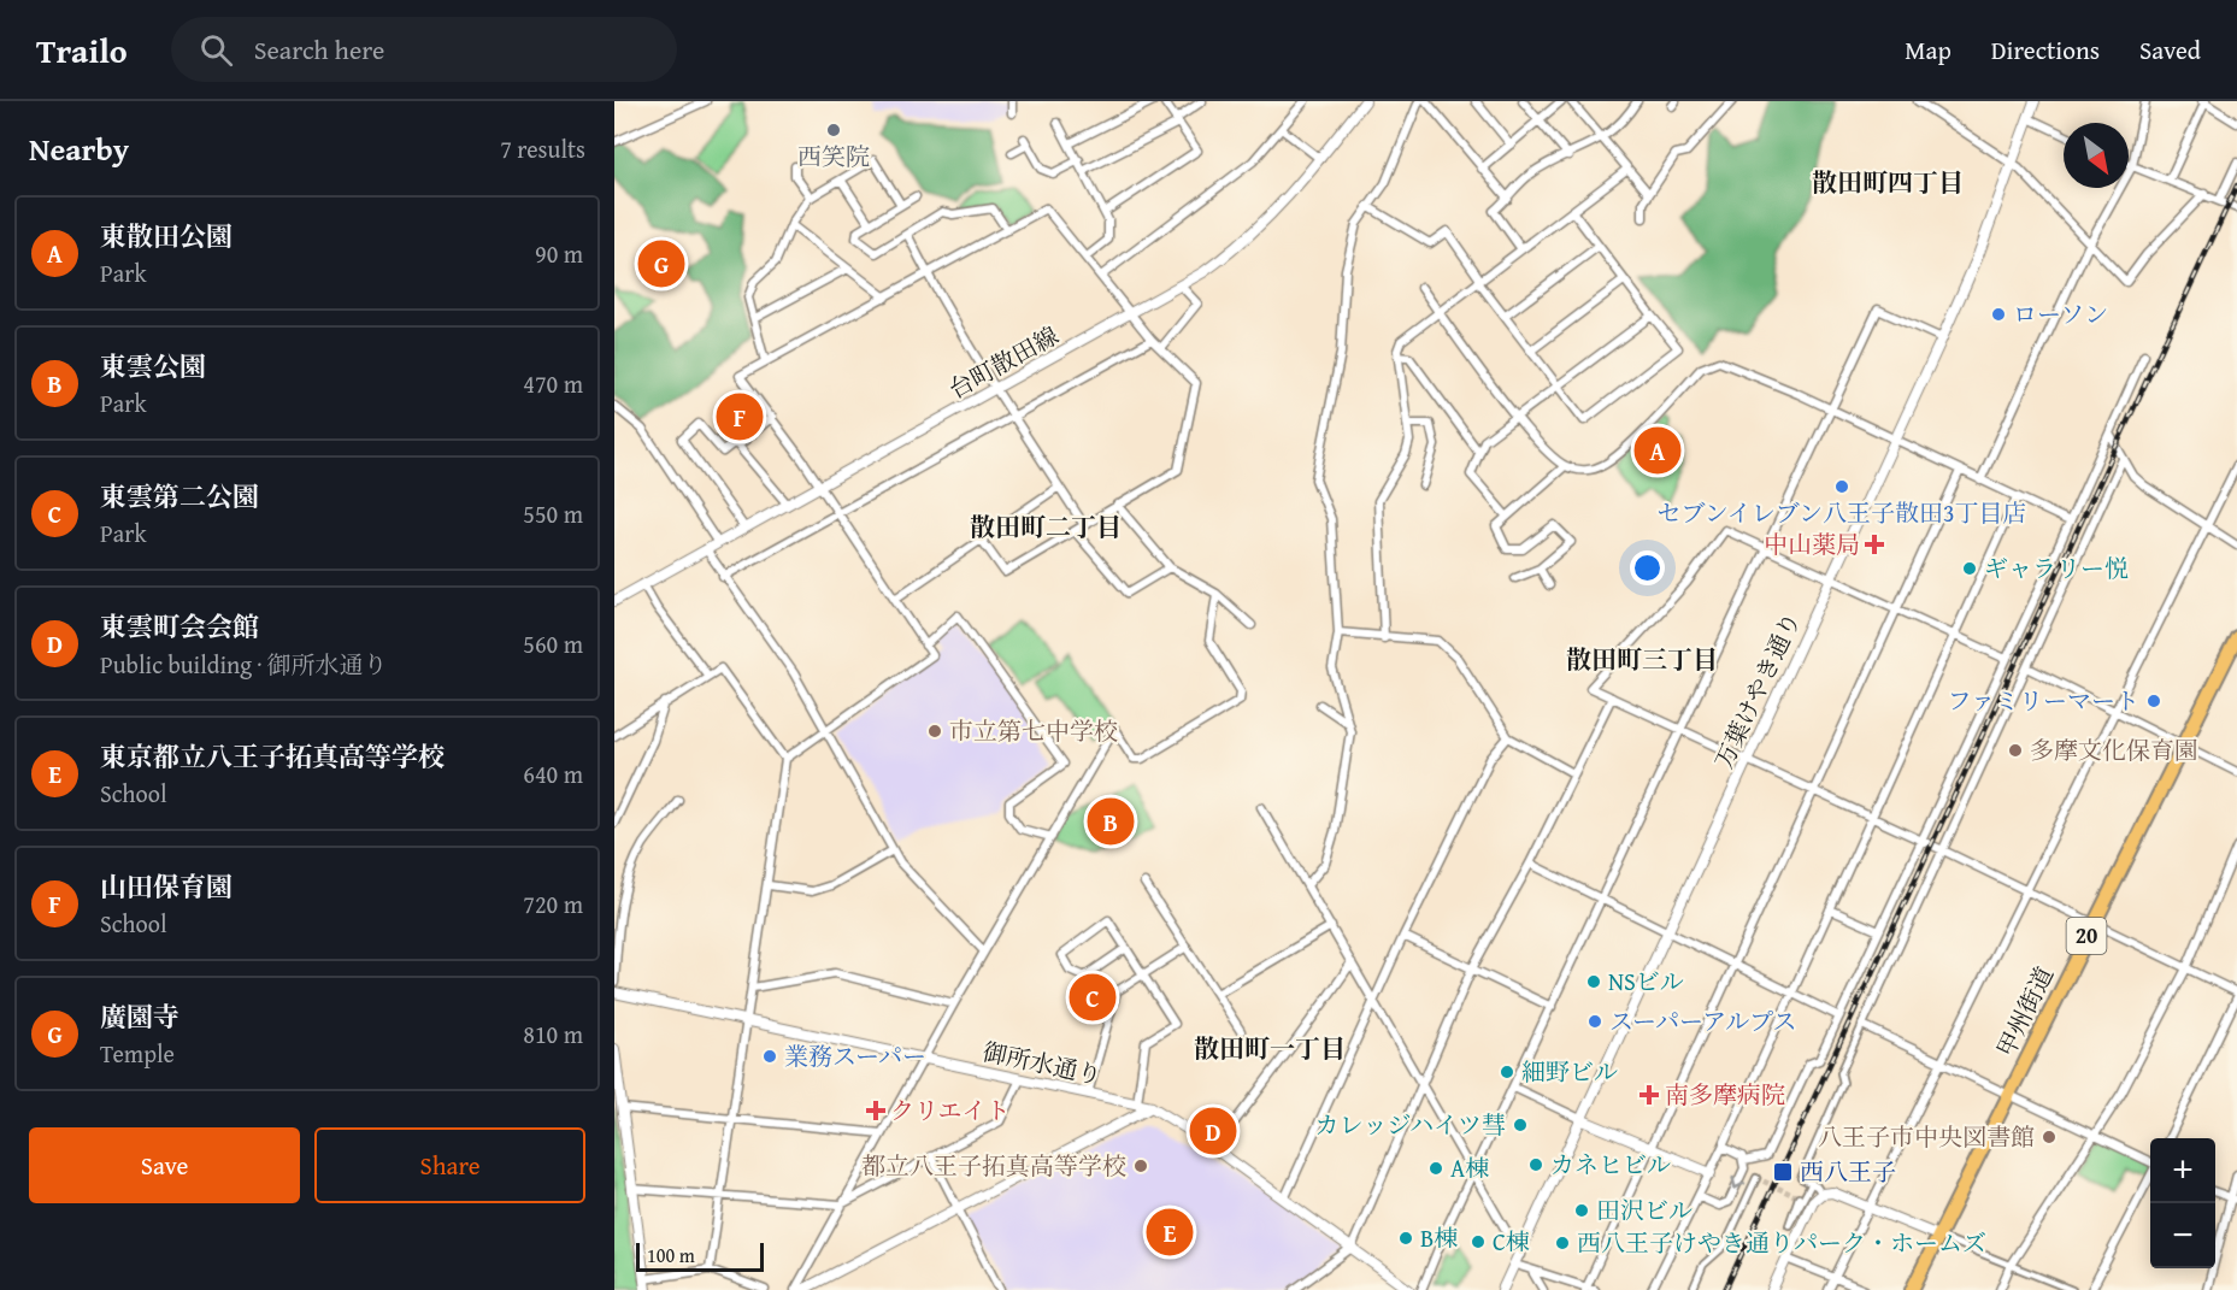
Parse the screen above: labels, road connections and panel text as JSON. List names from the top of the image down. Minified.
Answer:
{"streets":{"highway":["20","甲州街道"],"street":["台町散田線","万葉けやき通り","御所水通り"]},"districts":["散田町四丁目","散田町二丁目","散田町三丁目","散田町一丁目"],"places":{"other":["西笑院","ローソン","セブンイレブン八王子散田3丁目店","ギャラリー悦","ファミリーマート","市立第七中学校","多摩文化保育園","NSビル","スーパーアルプス","業務スーパー","細野ビル","カレッジハイツ彗","八王子市中央図書館","カネヒビル","都立八王子拓真高等学校","A棟","田沢ビル","B棟","C棟","西八王子けやき通りパーク・ホームズ"],"health":["中山薬局","南多摩病院","クリエイト"],"transit":["西八王子"]},"scale_bar":"100 m","north":"bottom right","page":{"header":"Trailo","search":"Search here","nav":["Map","Directions","Saved"],"heading":["Nearby","7 results"],"list":[{"mark":"A","name":"東散田公園","note":"Park","value":"90 m"},{"mark":"B","name":"東雲公園","note":"Park","value":"470 m"},{"mark":"C","name":"東雲第二公園","note":"Park","value":"550 m"},{"mark":"D","name":"東雲町会会館","note":"Public building · 御所水通り","value":"560 m"},{"mark":"E","name":"東京都立八王子拓真高等学校","note":"School","value":"640 m"},{"mark":"F","name":"山田保育園","note":"School","value":"720 m"},{"mark":"G","name":"廣園寺","note":"Temple","value":"810 m"}],"pins":["G","F","A","B","C","D","E"],"buttons":["Save","Share"],"map_buttons":["+","−"],"scale":"100 m"}}
